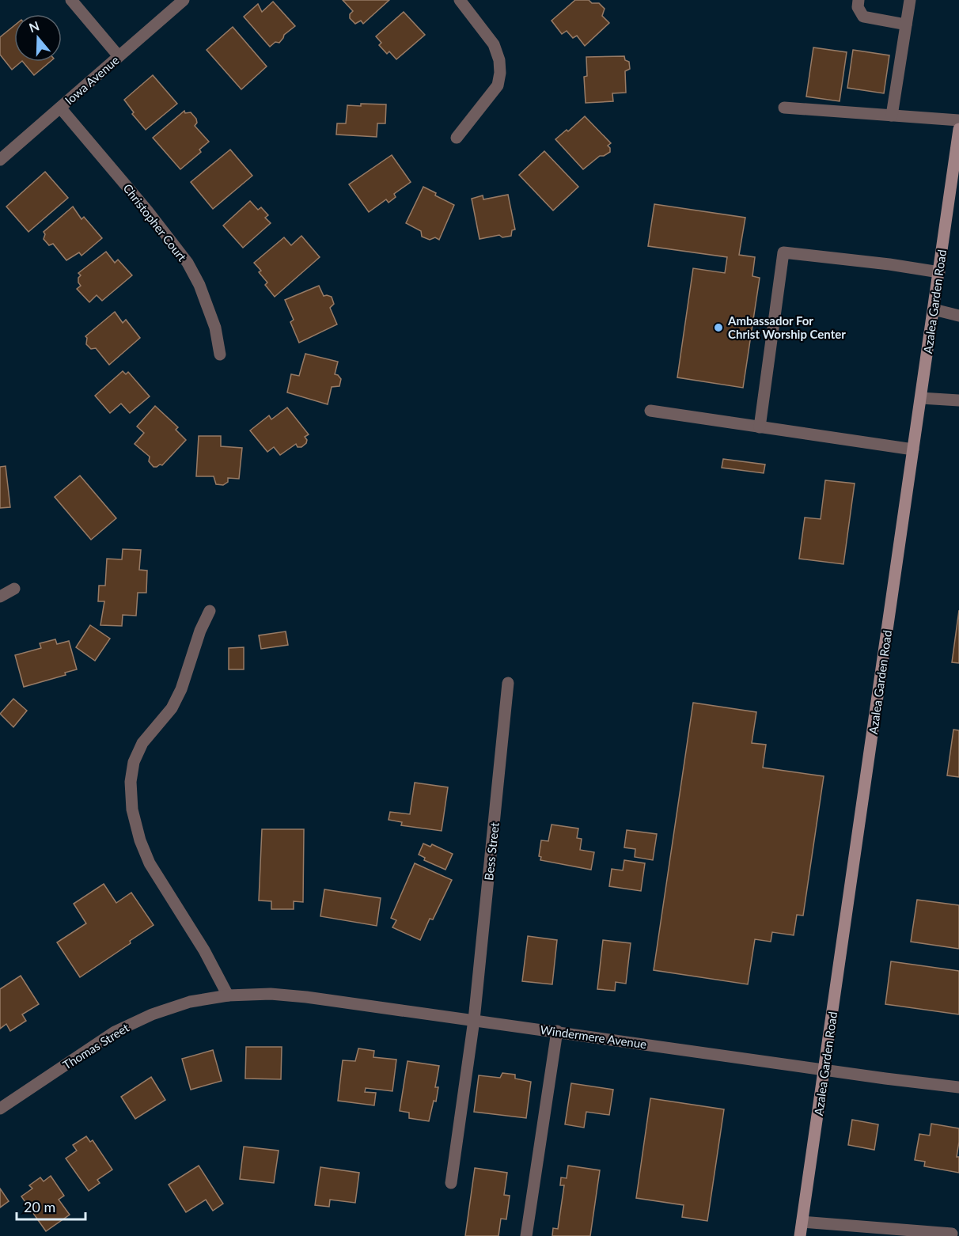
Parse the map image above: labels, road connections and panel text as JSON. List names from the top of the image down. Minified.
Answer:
{"streets":{"main road":["Azalea Garden Road"],"street":["Iowa Avenue","Christopher Court","Bess Street","Windermere Avenue","Thomas Street"]},"crossings":[["Iowa Avenue","Christopher Court"],["Azalea Garden Road","Windermere Avenue"],["Bess Street","Windermere Avenue"],["Windermere Avenue","Thomas Street"]],"places":["Ambassador For Christ Worship Center"],"scale_bar":"20 m","north":"top"}
